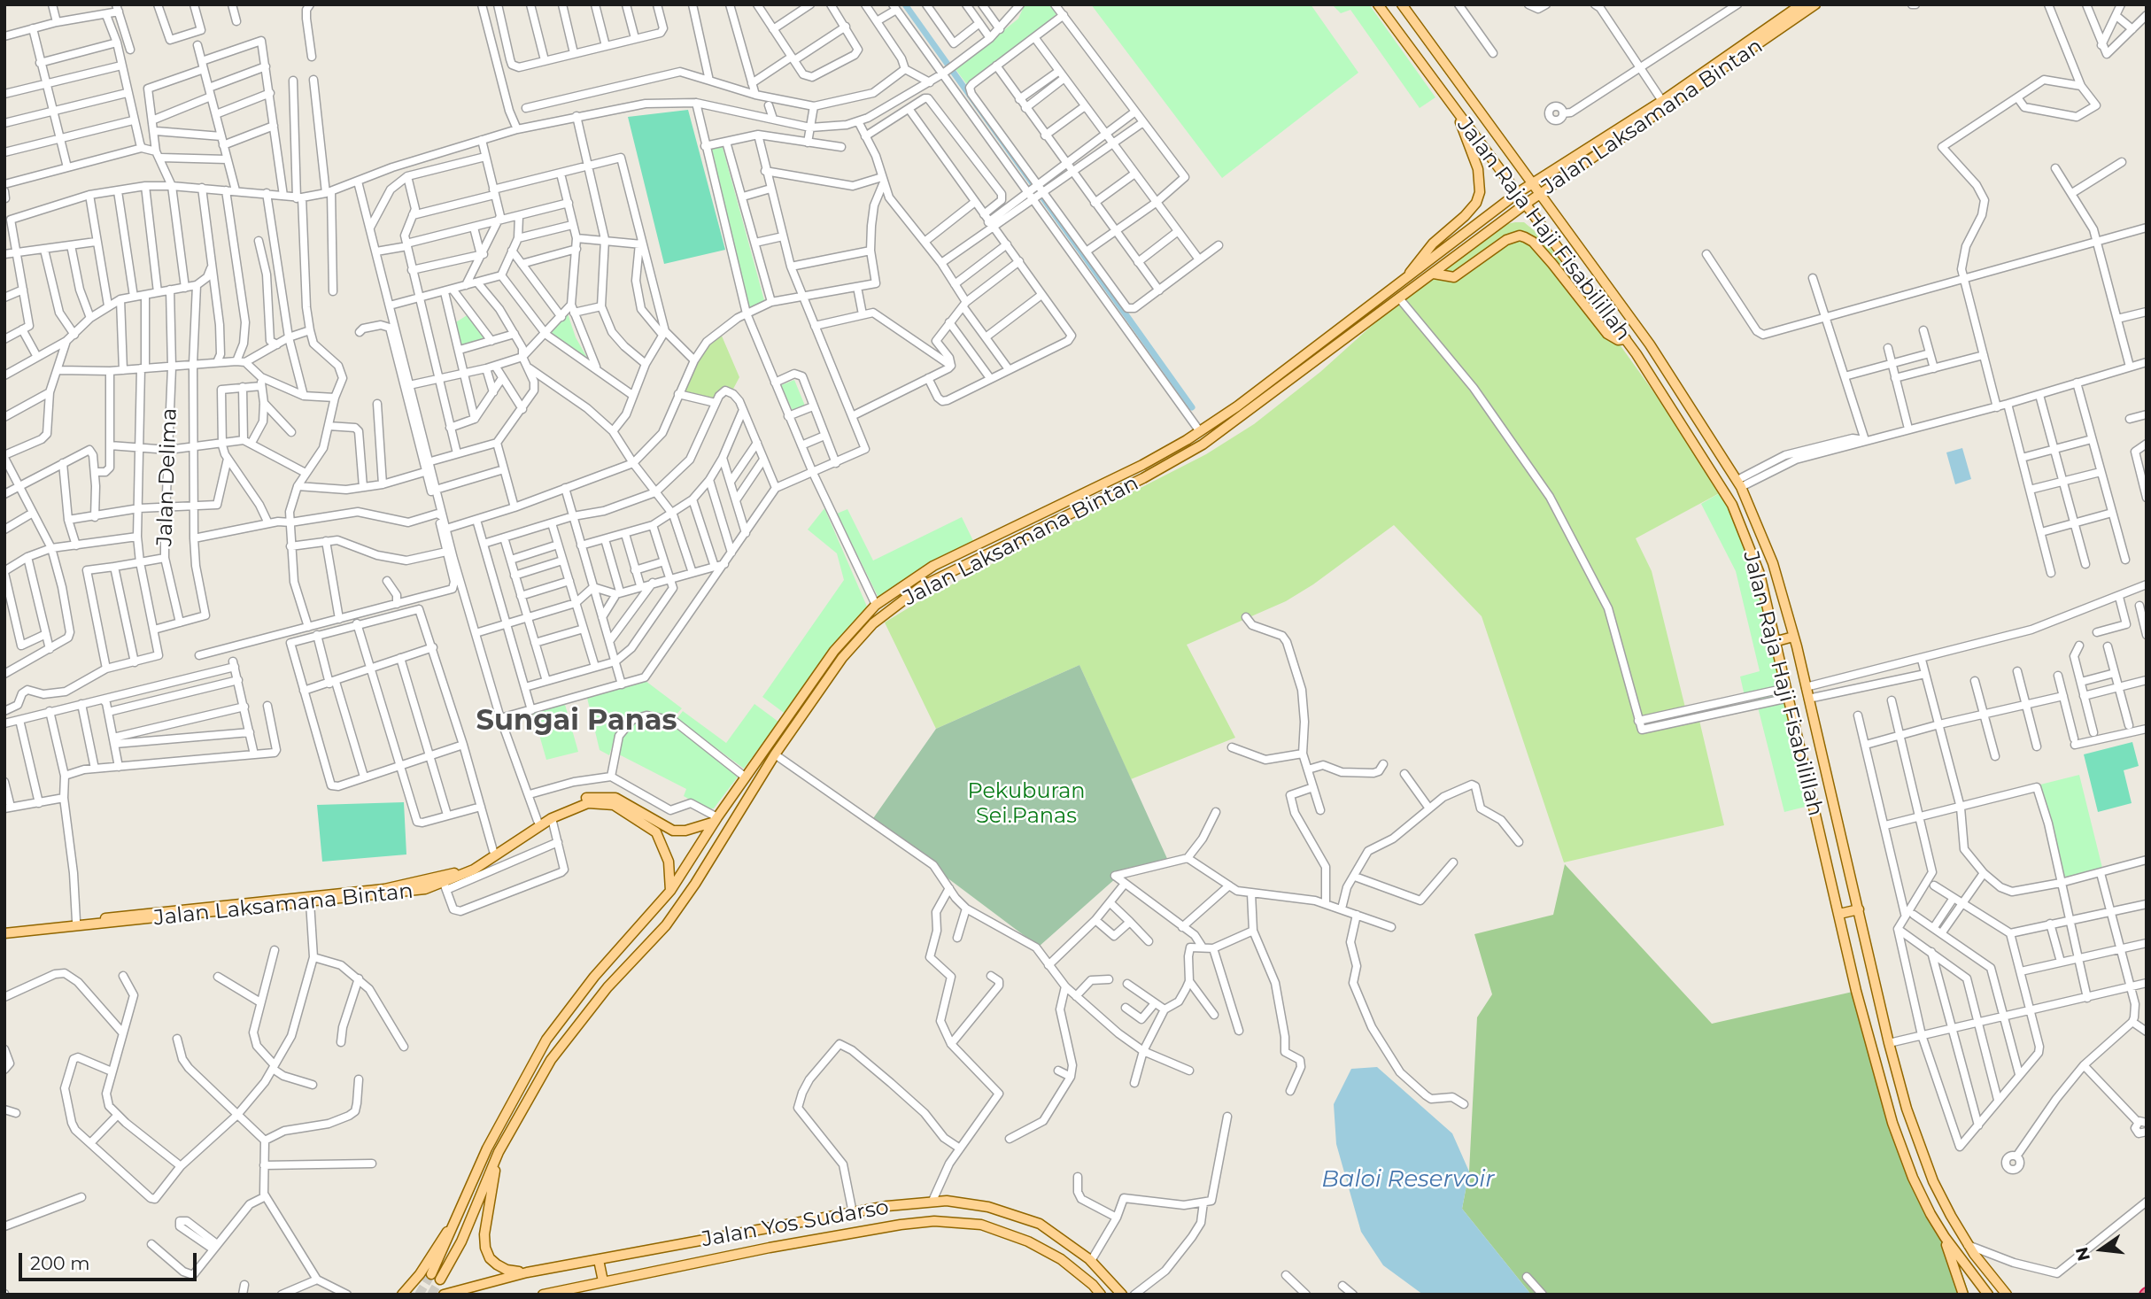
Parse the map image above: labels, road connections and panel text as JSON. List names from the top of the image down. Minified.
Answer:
{"streets":{"main road":["Jalan Laksamana Bintan","Jalan Raja Haji Fisabilillah","Jalan Yos Sudarso"],"street":["Jalan Delima"]},"crossings":[["Jalan Laksamana Bintan","Jalan Raja Haji Fisabilillah"]],"districts":["Sungai Panas"],"water":["Baloi Reservoir"],"parks":["Pekuburan Sei.Panas"],"scale_bar":"200 m","north":"left"}
